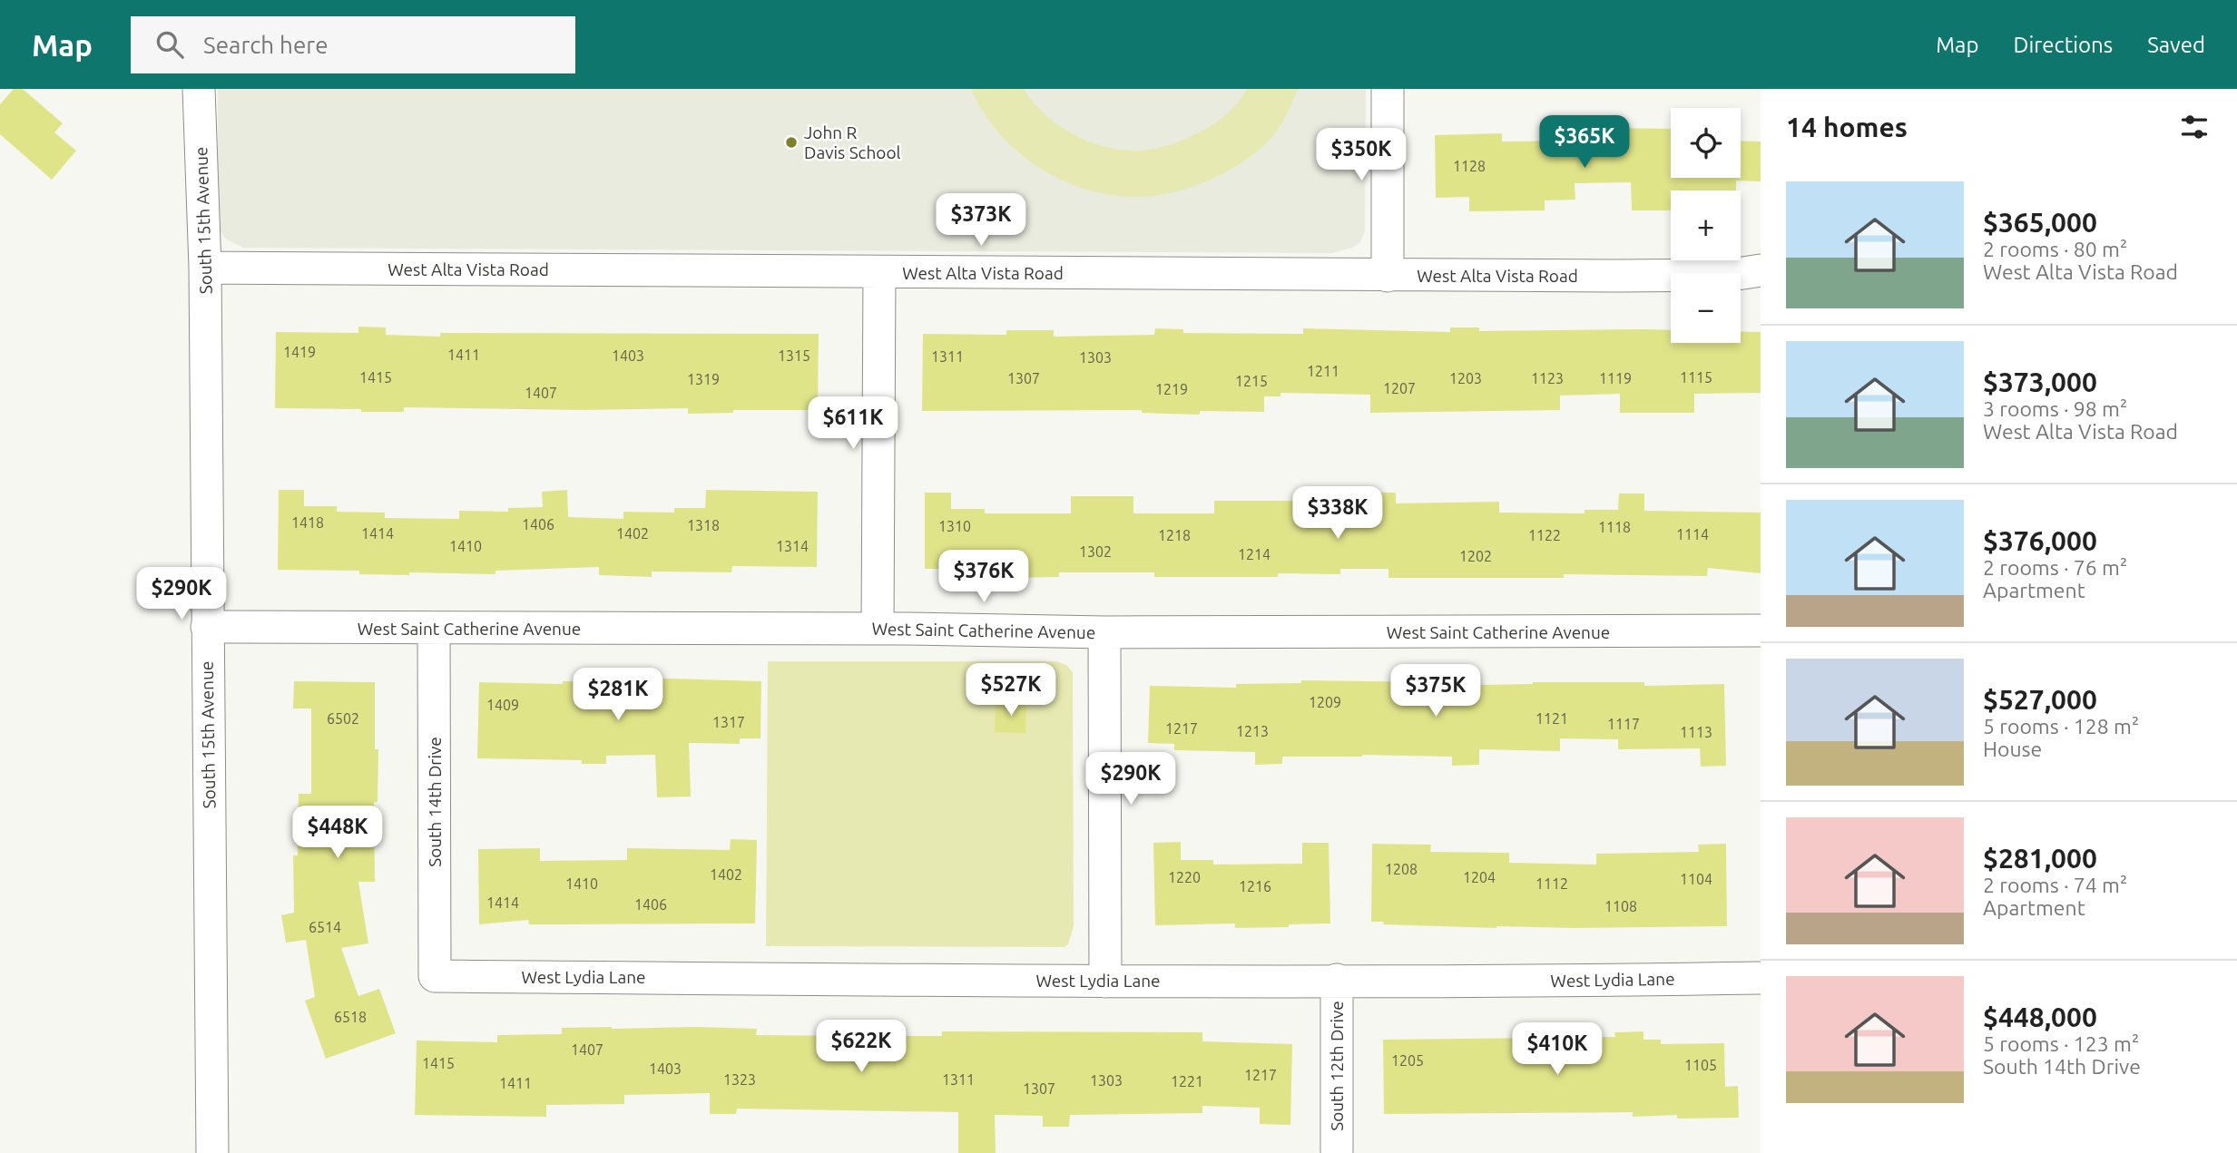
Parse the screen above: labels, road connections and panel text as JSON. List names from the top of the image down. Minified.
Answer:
{"streets":{"street":["South 15th Avenue","West Alta Vista Road","West Saint Catherine Avenue","South 14th Drive","West Lydia Lane","South 12th Drive"]},"crossings":[["South 15th Avenue","West Alta Vista Road"],["South 15th Avenue","West Saint Catherine Avenue"],["West Saint Catherine Avenue","South 14th Drive"],["South 14th Drive","West Lydia Lane"],["West Lydia Lane","South 12th Drive"]],"places":["John R Davis School"],"house_numbers":["1128","1419","1411","1403","1315","1311","1303","1211","1415","1115","1307","1203","1123","1119","1319","1215","1207","1219","1407","1418","1406","1318","1310","1118","1414","1402","1114","1218","1122","1410","1314","1302","1214","1202","1209","1409","6502","1121","1317","1117","1217","1213","1113","1208","1402","1220","1204","1104","1410","1112","1216","1414","1406","1108","6514","6518","1407","1205","1415","1105","1403","1217","1323","1311","1303","1221","1411","1307"],"page":{"header":"Map","search":"Search here","nav":["Map","Directions","Saved"],"heading":"14 homes","map_buttons":["+","−"],"price":["$365K","$350K","$373K","$611K","$338K","$376K","$290K","$527K","$375K","$281K","$290K","$448K","$622K","$410K"],"list":[{"name":"$365,000","note":"2 rooms · 80 m² · West Alta Vista Road"},{"name":"$373,000","note":"3 rooms · 98 m² · West Alta Vista Road"},{"name":"$376,000","note":"2 rooms · 76 m² · Apartment"},{"name":"$527,000","note":"5 rooms · 128 m² · House"},{"name":"$281,000","note":"2 rooms · 74 m² · Apartment"},{"name":"$448,000","note":"5 rooms · 123 m² · South 14th Drive"}]}}
